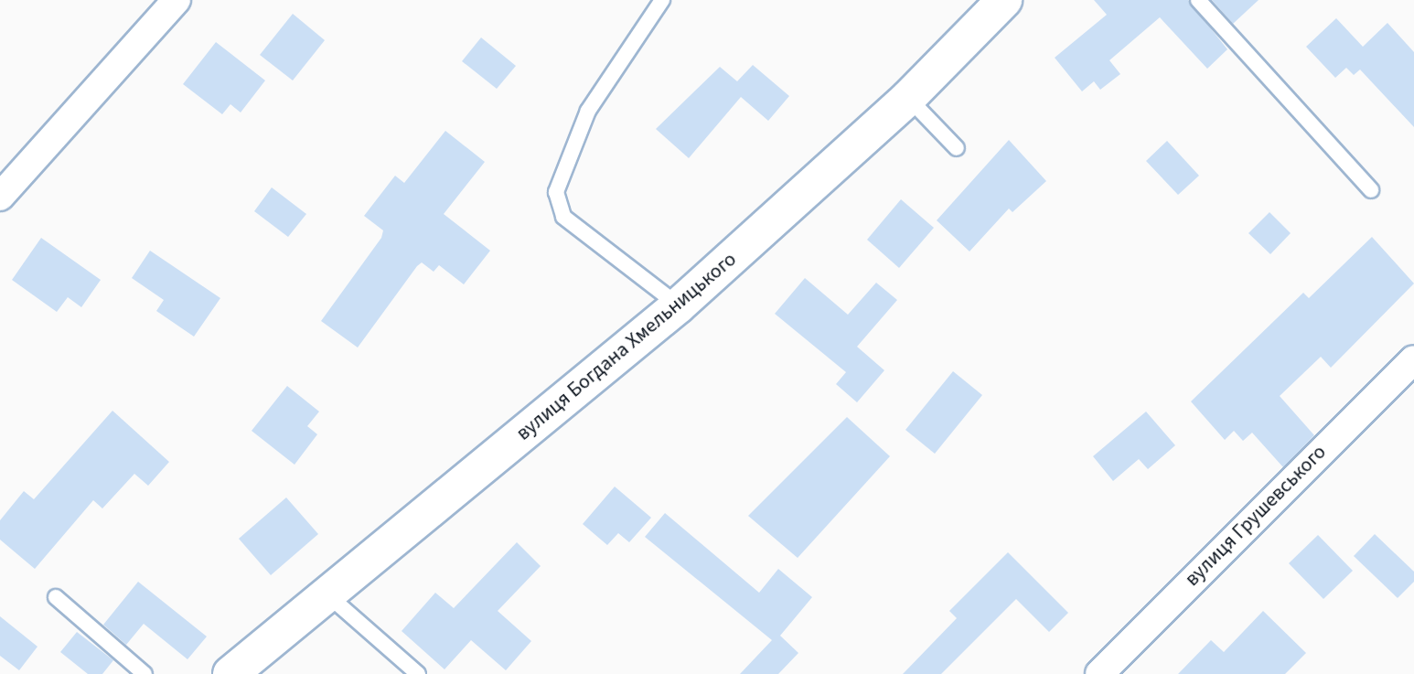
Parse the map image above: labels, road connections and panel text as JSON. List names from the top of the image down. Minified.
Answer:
{"streets":{"street":["вулиця Богдана Хмельницького","вулиця Грушевського"]}}
